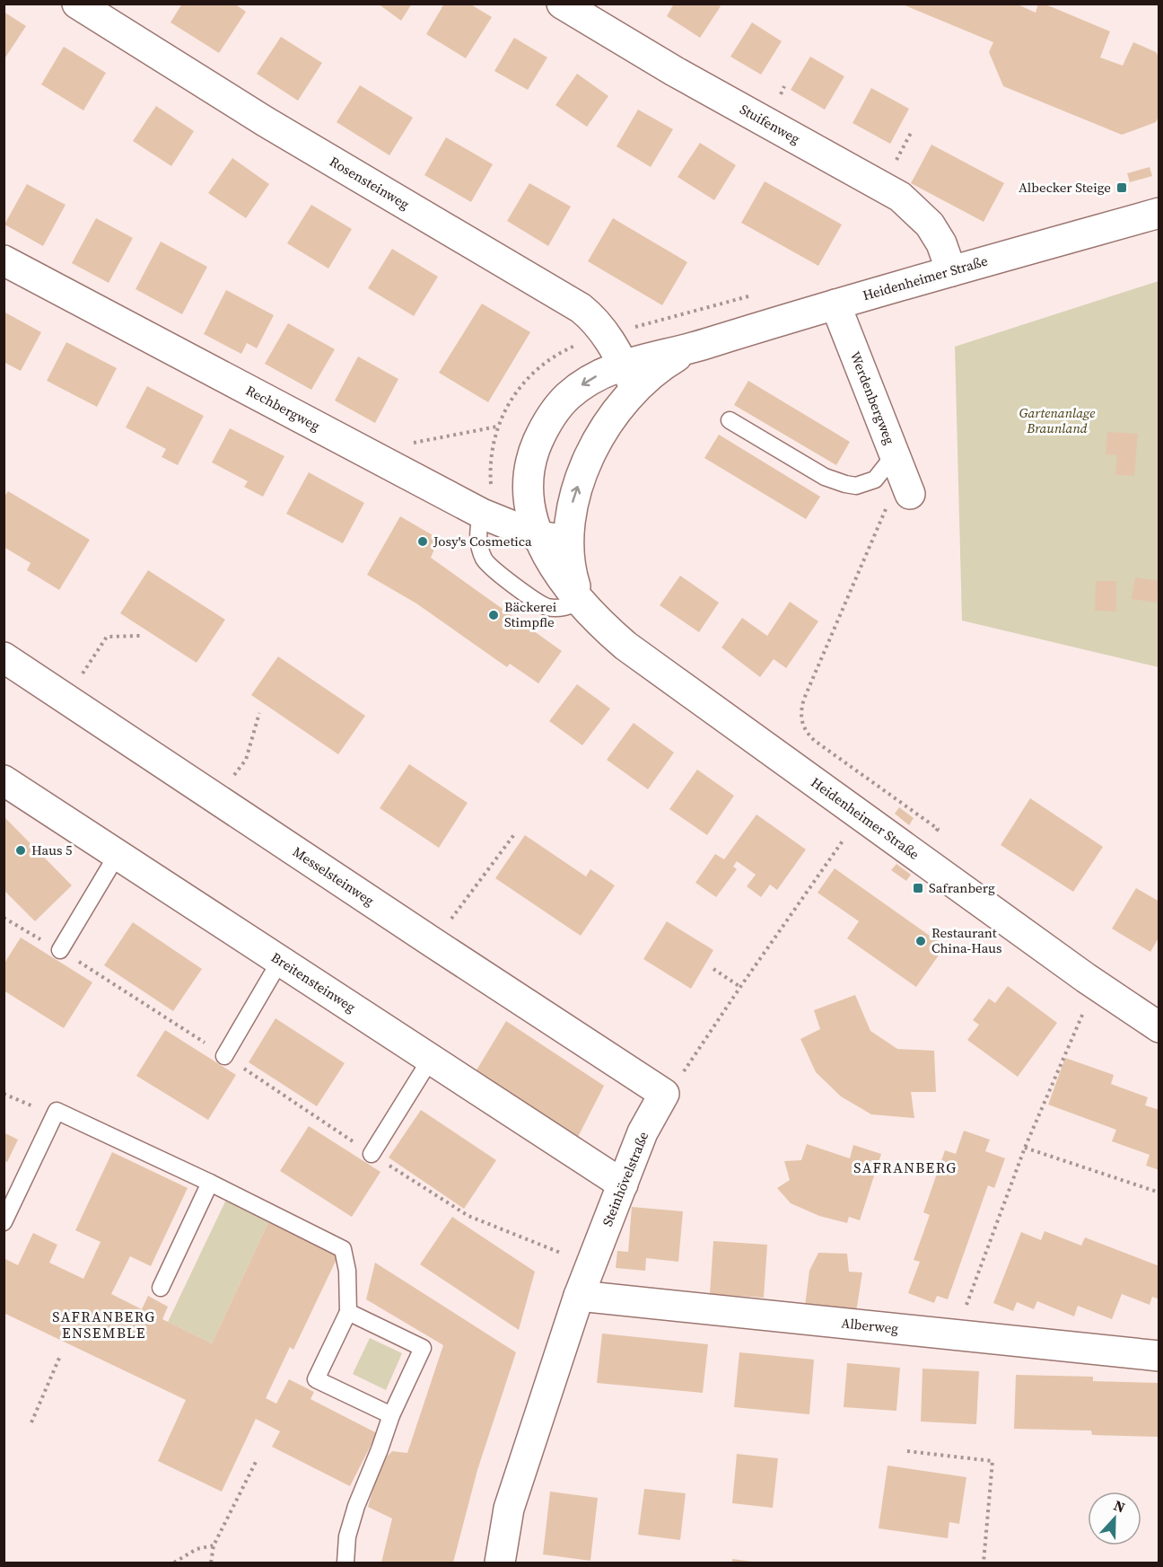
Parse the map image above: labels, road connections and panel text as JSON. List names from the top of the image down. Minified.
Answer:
{"streets":{"street":["Stuifenweg","Rosensteinweg","Heidenheimer Straße","Werdenbergweg","Rechbergweg","Messelsteinweg","Breitensteinweg","Steinhövelstraße","Alberweg"]},"crossings":[["Stuifenweg","Heidenheimer Straße"],["Rosensteinweg","Heidenheimer Straße"],["Heidenheimer Straße","Werdenbergweg"],["Heidenheimer Straße","Rechbergweg"],["Messelsteinweg","Steinhövelstraße"],["Breitensteinweg","Steinhövelstraße"],["Steinhövelstraße","Alberweg"]],"districts":["SAFRANBERG","SAFRANBERG ENSEMBLE"],"parks":["Gartenanlage Braunland"],"places":{"transit":["Albecker Steige","Safranberg"],"other":["Josy's Cosmetica","Bäckerei Stimpfle","Haus 5","Restaurant China-Haus"]},"north":"top"}
